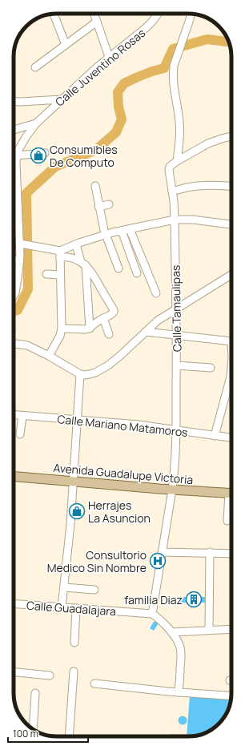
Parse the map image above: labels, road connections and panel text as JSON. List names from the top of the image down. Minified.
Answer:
{"streets":{"main road":["Avenida Guadalupe Victoria"],"street":["Calle Juventino Rosas","Calle Tamaulipas","Calle Mariano Matamoros","Calle Guadalajara"]},"crossings":[["Calle Tamaulipas","Calle Mariano Matamoros"],["Calle Tamaulipas","Avenida Guadalupe Victoria"],["Calle Tamaulipas","Calle Guadalajara"]],"places":{"shop":["Consumibles De Computo","Herrajes La Asuncion"],"hospital":["Consultorio Medico Sin Nombre"],"building":["familia Diaz"]},"scale_bar":"100 m"}
